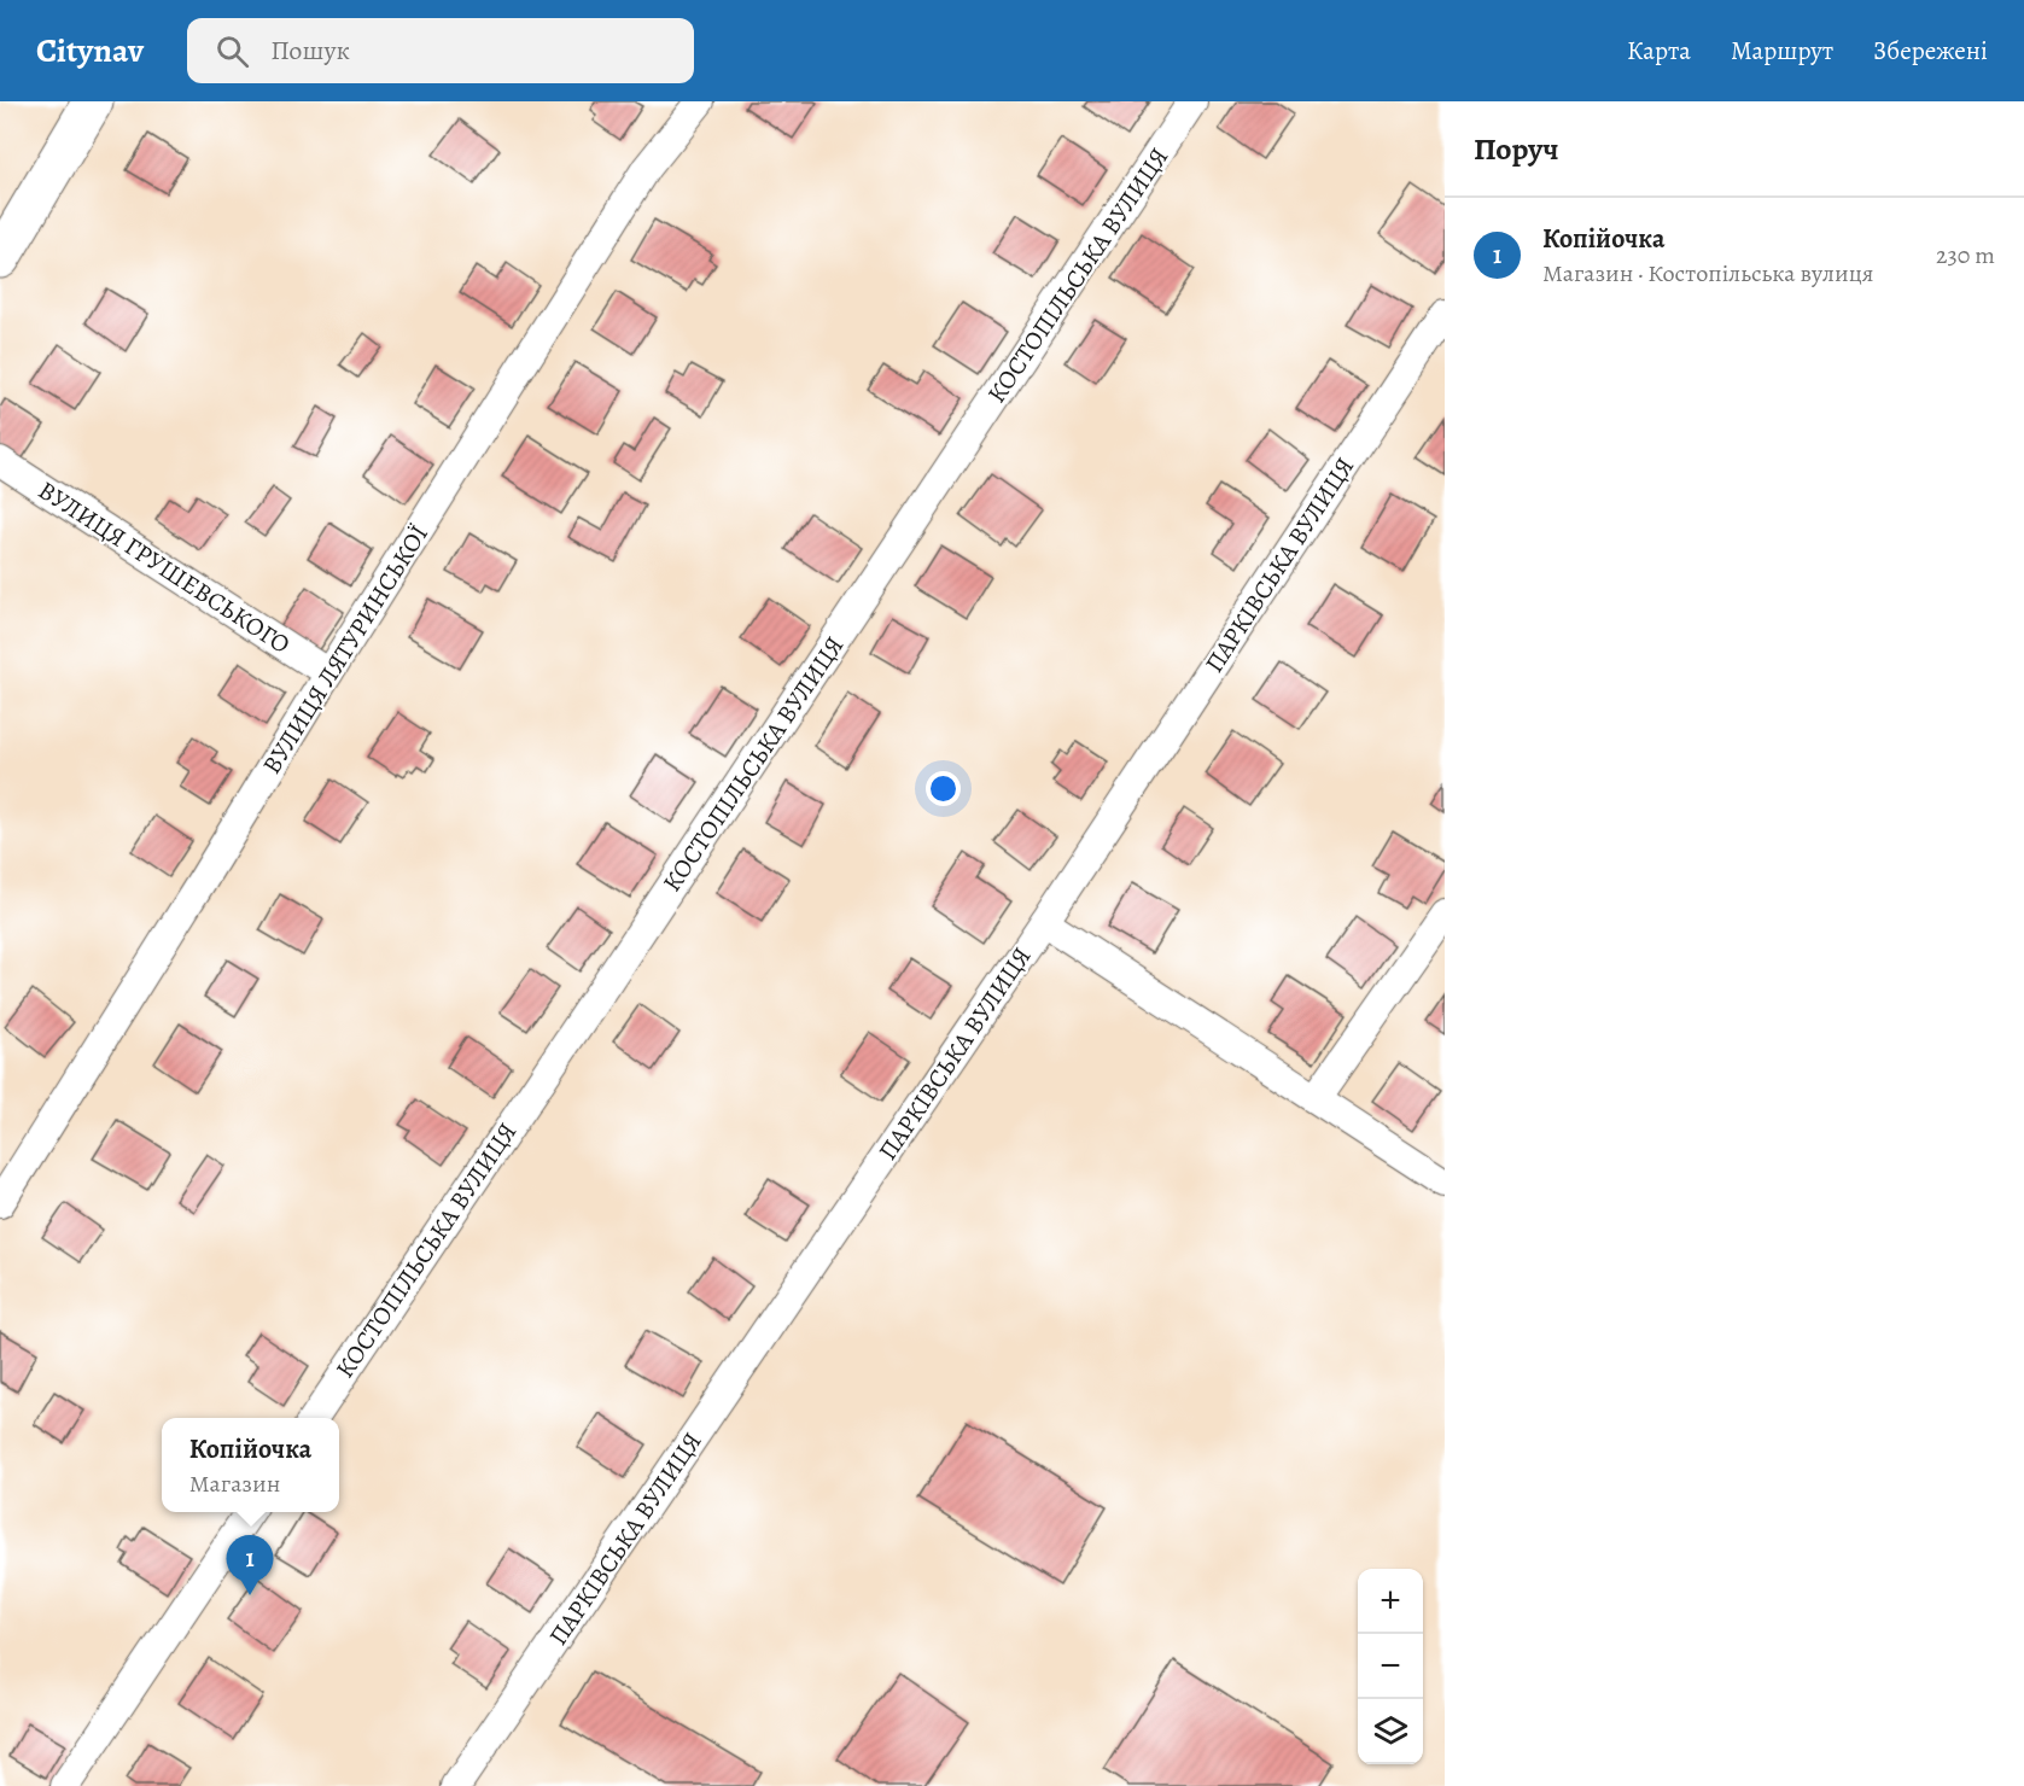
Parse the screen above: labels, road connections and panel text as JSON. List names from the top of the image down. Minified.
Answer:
{"streets":{"street":["КОСТОПІЛЬСЬКА ВУЛИЦЯ","ПАРКІВСЬКА ВУЛИЦЯ","ВУЛИЦЯ ГРУШЕВСЬКОГО","ВУЛИЦЯ ЛЯТУРИНСЬКОЇ"]},"crossings":[["ВУЛИЦЯ ГРУШЕВСЬКОГО","ВУЛИЦЯ ЛЯТУРИНСЬКОЇ"]],"page":{"header":"Citynav","search":"Пошук","nav":["Карта","Маршрут","Збережені"],"heading":"Поруч","list":[{"mark":"1","name":"Копійочка","note":"Магазин · Костопільська вулиця","value":"230 m"}],"popup":["Копійочка","Магазин"],"pins":"1","map_buttons":["+","−"]}}
